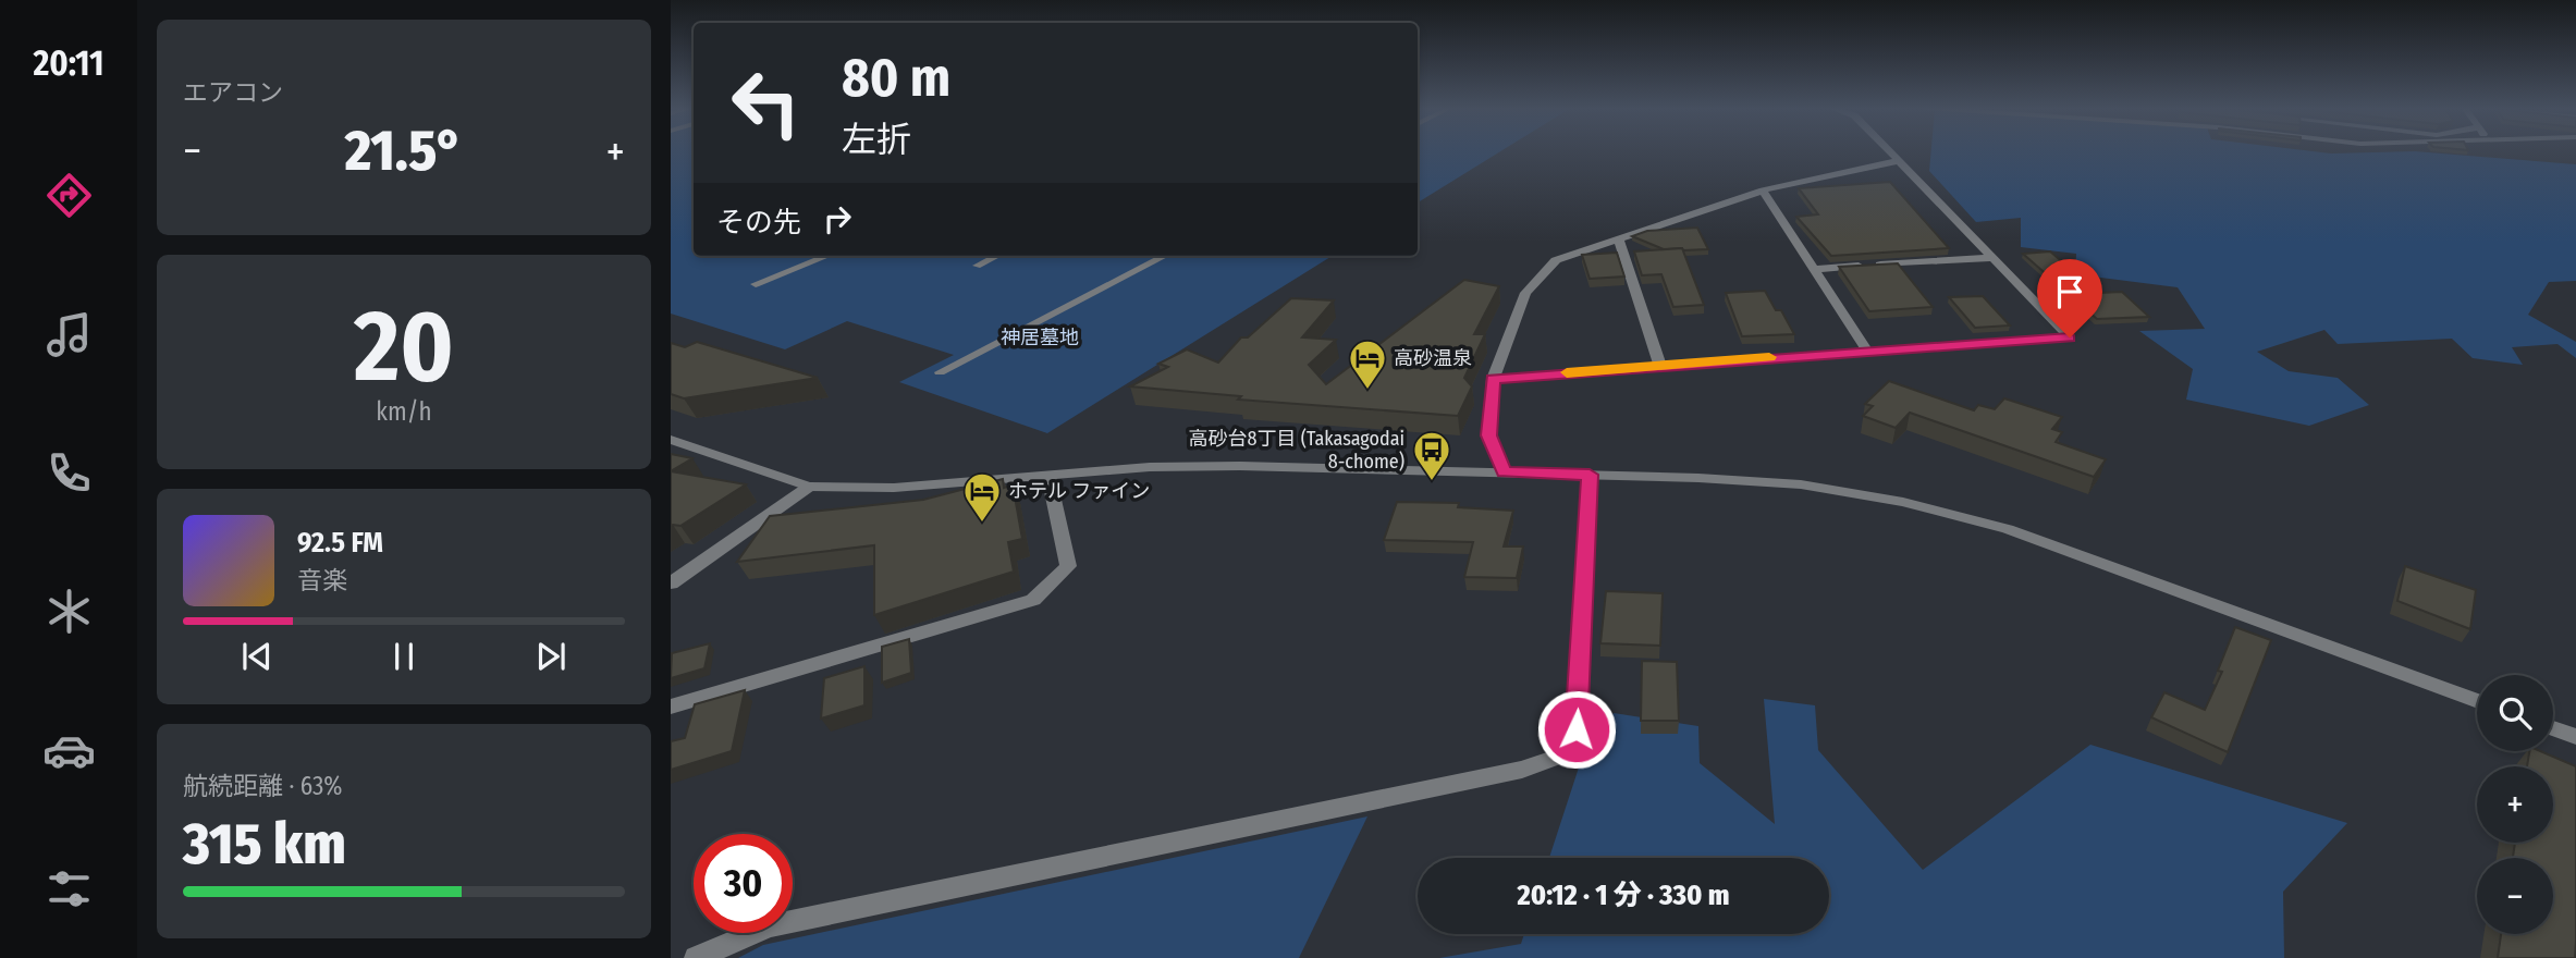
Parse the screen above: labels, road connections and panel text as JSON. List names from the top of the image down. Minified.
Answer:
{"parks":["神居墓地"],"places":{"hotel":["高砂温泉","ホテル ファイン"],"bus stop":["高砂台8丁目 (Takasagodai 8-chome)"]},"page":{"tabs":"20:11","tile":["エアコン",["20","km/h"],["航続距離 · 63%","315 km"]],"turn":["80 m","左折"],"heat":["−","21.5°","+"],"then":"その先","song":["92.5 FM","音楽"],"map_buttons":["+","−"],"limit":"30","trip":"20:12 · 1 分 · 330 m"}}
